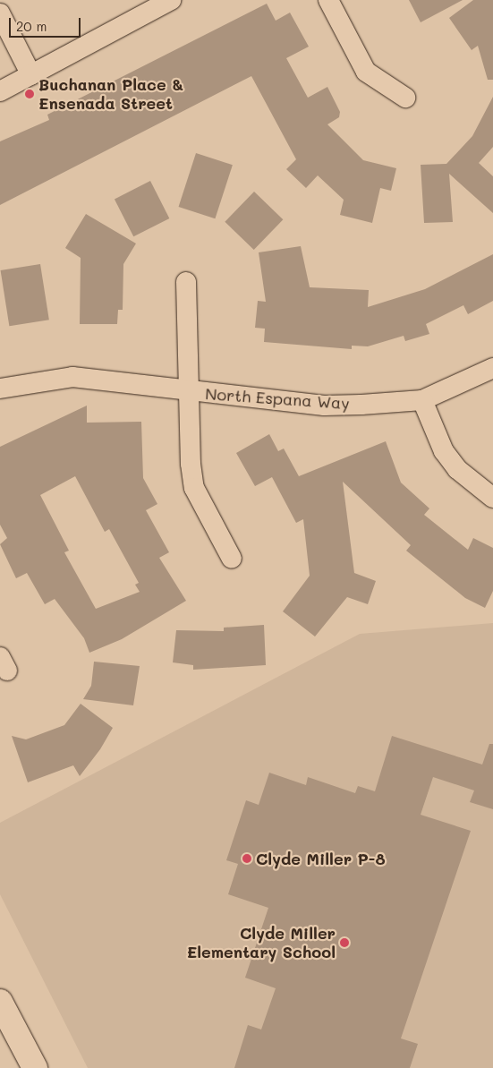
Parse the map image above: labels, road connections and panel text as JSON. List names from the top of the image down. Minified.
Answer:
{"streets":{"street":["North Espana Way"]},"places":["Buchanan Place & Ensenada Street","Clyde Miller P-8","Clyde Miller Elementary School"],"scale_bar":"20 m"}
